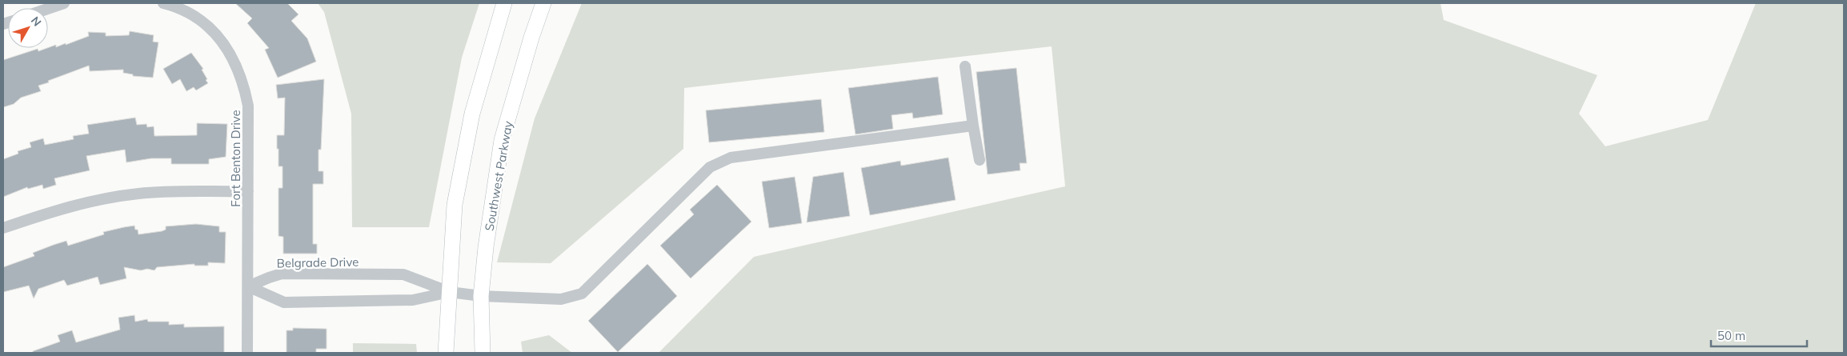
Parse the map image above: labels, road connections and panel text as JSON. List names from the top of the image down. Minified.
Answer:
{"streets":{"main road":["Southwest Parkway"],"street":["Fort Benton Drive","Belgrade Drive"]},"crossings":[["Fort Benton Drive","Belgrade Drive"],["Southwest Parkway","Belgrade Drive"]],"scale_bar":"50 m","north":"top right"}
